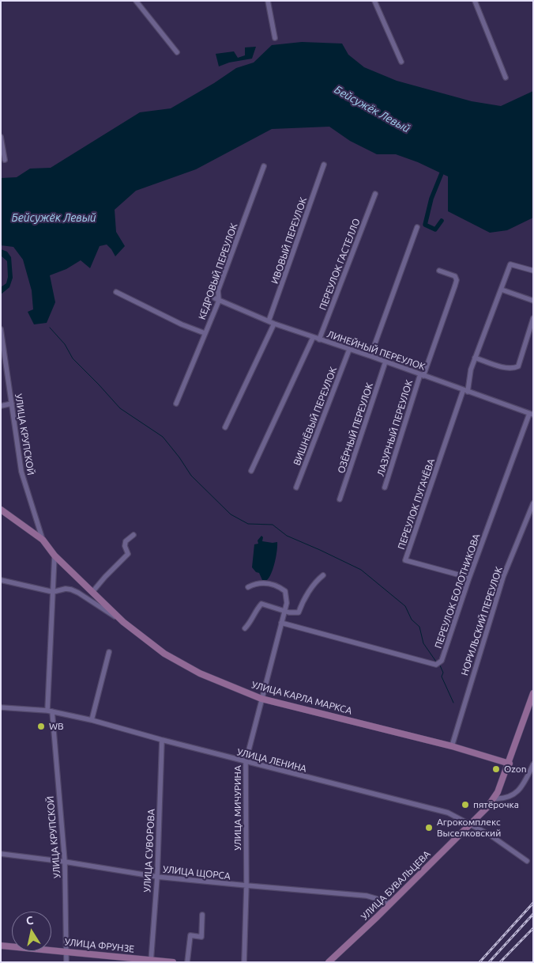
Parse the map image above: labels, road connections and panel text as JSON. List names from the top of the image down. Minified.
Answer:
{"streets":{"main road":["УЛИЦА КАРЛА МАРКСА","УЛИЦА БУВАЛЬЦЕВА","УЛИЦА ФРУНЗЕ"],"street":["ИВОВЫЙ ПЕРЕУЛОК","ПЕРЕУЛОК ГАСТЕЛЛО","КЕДРОВЫЙ ПЕРЕУЛОК","ЛИНЕЙНЫЙ ПЕРЕУЛОК","ВИШНЁВЫЙ ПЕРЕУЛОК","ОЗЁРНЫЙ ПЕРЕУЛОК","ЛАЗУРНЫЙ ПЕРЕУЛОК","УЛИЦА КРУПСКОЙ","ПЕРЕУЛОК ПУГАЧЁВА","ПЕРЕУЛОК БОЛОТНИКОВА","НОРИЛЬСКИЙ ПЕРЕУЛОК","УЛИЦА ЛЕНИНА","УЛИЦА МИЧУРИНА","УЛИЦА СУВОРОВА","УЛИЦА ЩОРСА"]},"crossings":[["ИВОВЫЙ ПЕРЕУЛОК","ЛИНЕЙНЫЙ ПЕРЕУЛОК"],["ПЕРЕУЛОК ГАСТЕЛЛО","ЛИНЕЙНЫЙ ПЕРЕУЛОК"],["КЕДРОВЫЙ ПЕРЕУЛОК","ЛИНЕЙНЫЙ ПЕРЕУЛОК"],["ЛИНЕЙНЫЙ ПЕРЕУЛОК","ВИШНЁВЫЙ ПЕРЕУЛОК"],["ЛИНЕЙНЫЙ ПЕРЕУЛОК","ОЗЁРНЫЙ ПЕРЕУЛОК"],["ЛИНЕЙНЫЙ ПЕРЕУЛОК","ЛАЗУРНЫЙ ПЕРЕУЛОК"],["ЛИНЕЙНЫЙ ПЕРЕУЛОК","ПЕРЕУЛОК ПУГАЧЁВА"],["ЛИНЕЙНЫЙ ПЕРЕУЛОК","ПЕРЕУЛОК БОЛОТНИКОВА"],["УЛИЦА КРУПСКОЙ","УЛИЦА КАРЛА МАРКСА"],["УЛИЦА КРУПСКОЙ","УЛИЦА ЛЕНИНА"],["УЛИЦА КРУПСКОЙ","УЛИЦА ЩОРСА"],["УЛИЦА КРУПСКОЙ","УЛИЦА ФРУНЗЕ"],["ПЕРЕУЛОК ПУГАЧЁВА","ПЕРЕУЛОК БОЛОТНИКОВА"],["ПЕРЕУЛОК БОЛОТНИКОВА","УЛИЦА МИЧУРИНА"],["НОРИЛЬСКИЙ ПЕРЕУЛОК","УЛИЦА КАРЛА МАРКСА"],["УЛИЦА КАРЛА МАРКСА","УЛИЦА МИЧУРИНА"],["УЛИЦА КАРЛА МАРКСА","УЛИЦА БУВАЛЬЦЕВА"],["УЛИЦА ЛЕНИНА","УЛИЦА МИЧУРИНА"],["УЛИЦА ЛЕНИНА","УЛИЦА СУВОРОВА"],["УЛИЦА ЛЕНИНА","УЛИЦА БУВАЛЬЦЕВА"],["УЛИЦА МИЧУРИНА","УЛИЦА ЩОРСА"],["УЛИЦА СУВОРОВА","УЛИЦА ЩОРСА"],["УЛИЦА СУВОРОВА","УЛИЦА ФРУНЗЕ"],["УЛИЦА ЩОРСА","УЛИЦА БУВАЛЬЦЕВА"]],"water":["Бейсужёк Левый"],"places":["WB","Ozon","пятёрочка","Агрокомплекс Выселковский"],"north":"top"}
